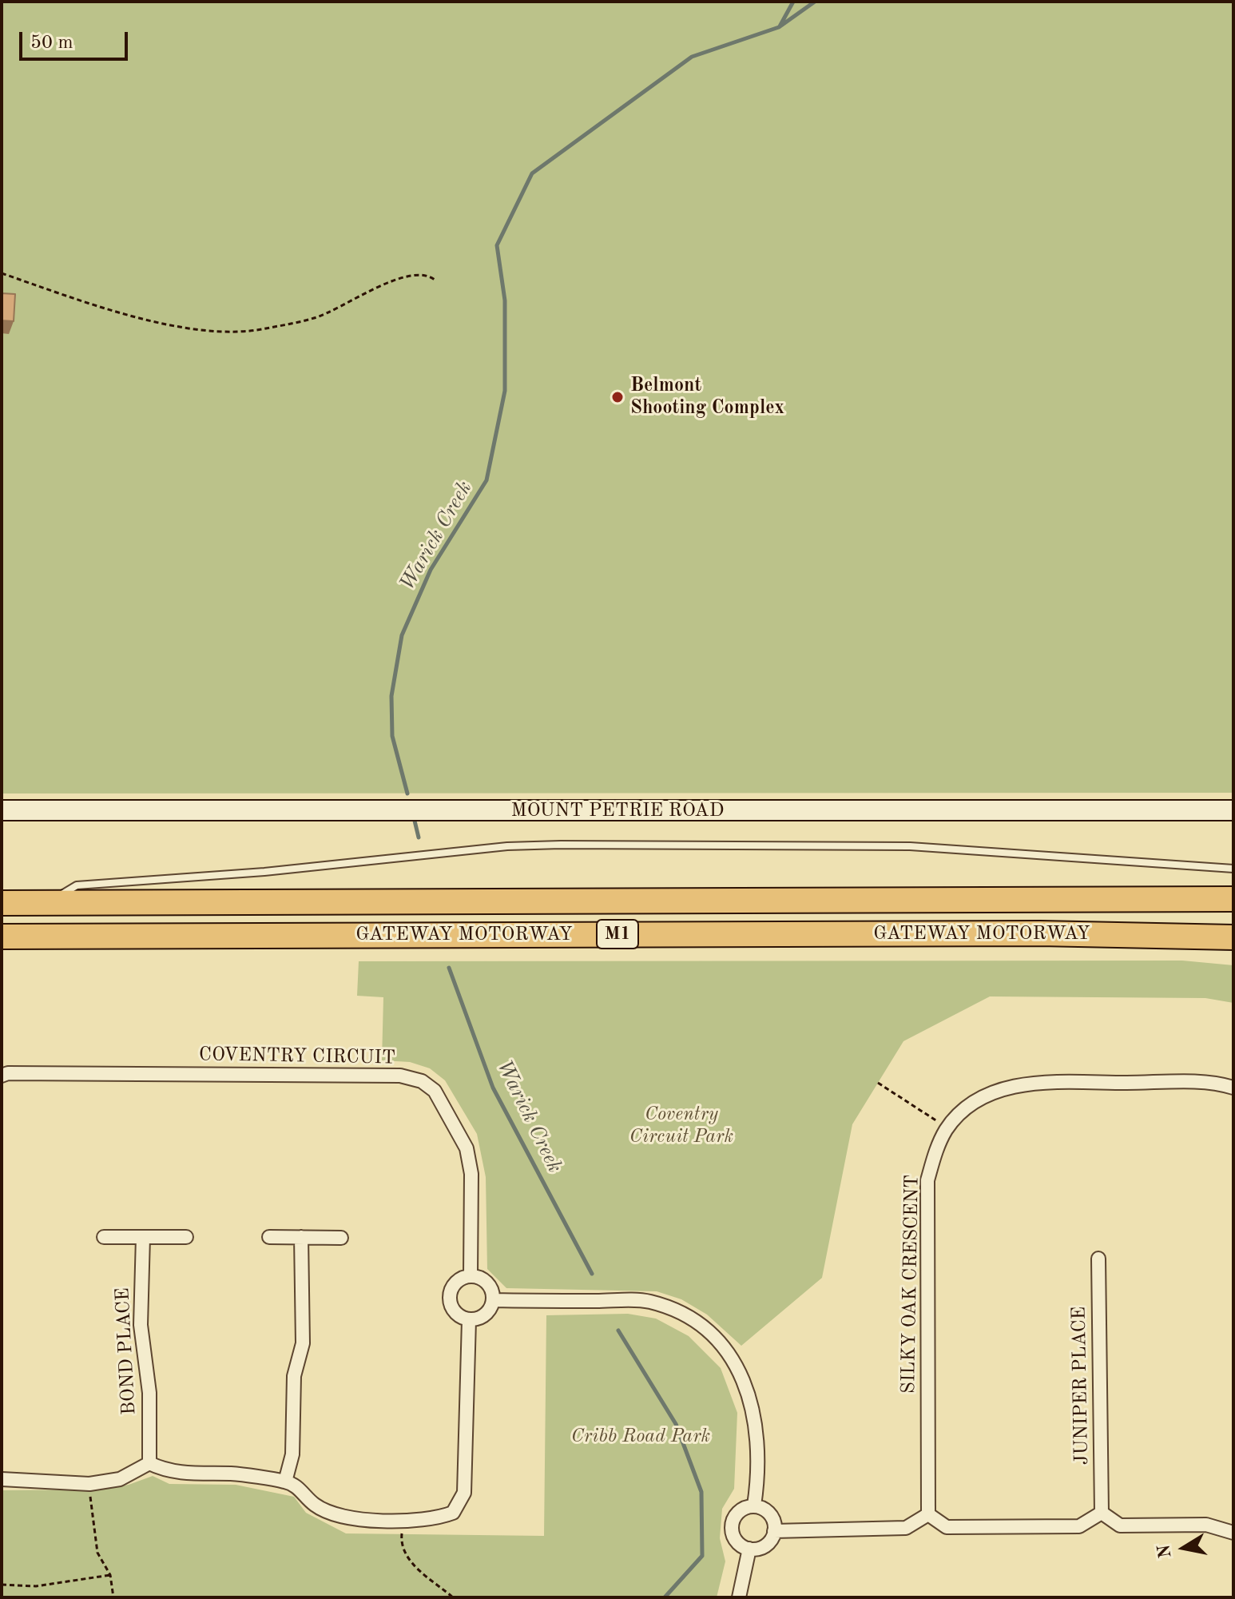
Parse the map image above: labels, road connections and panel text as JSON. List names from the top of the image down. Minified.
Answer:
{"streets":{"highway":["M1","GATEWAY MOTORWAY"],"street":["MOUNT PETRIE ROAD","COVENTRY CIRCUIT","SILKY OAK CRESCENT","BOND PLACE","JUNIPER PLACE"]},"water":["Warick Creek"],"parks":["Coventry Circuit Park","Cribb Road Park"],"places":["Belmont Shooting Complex"],"scale_bar":"50 m","north":"left"}
